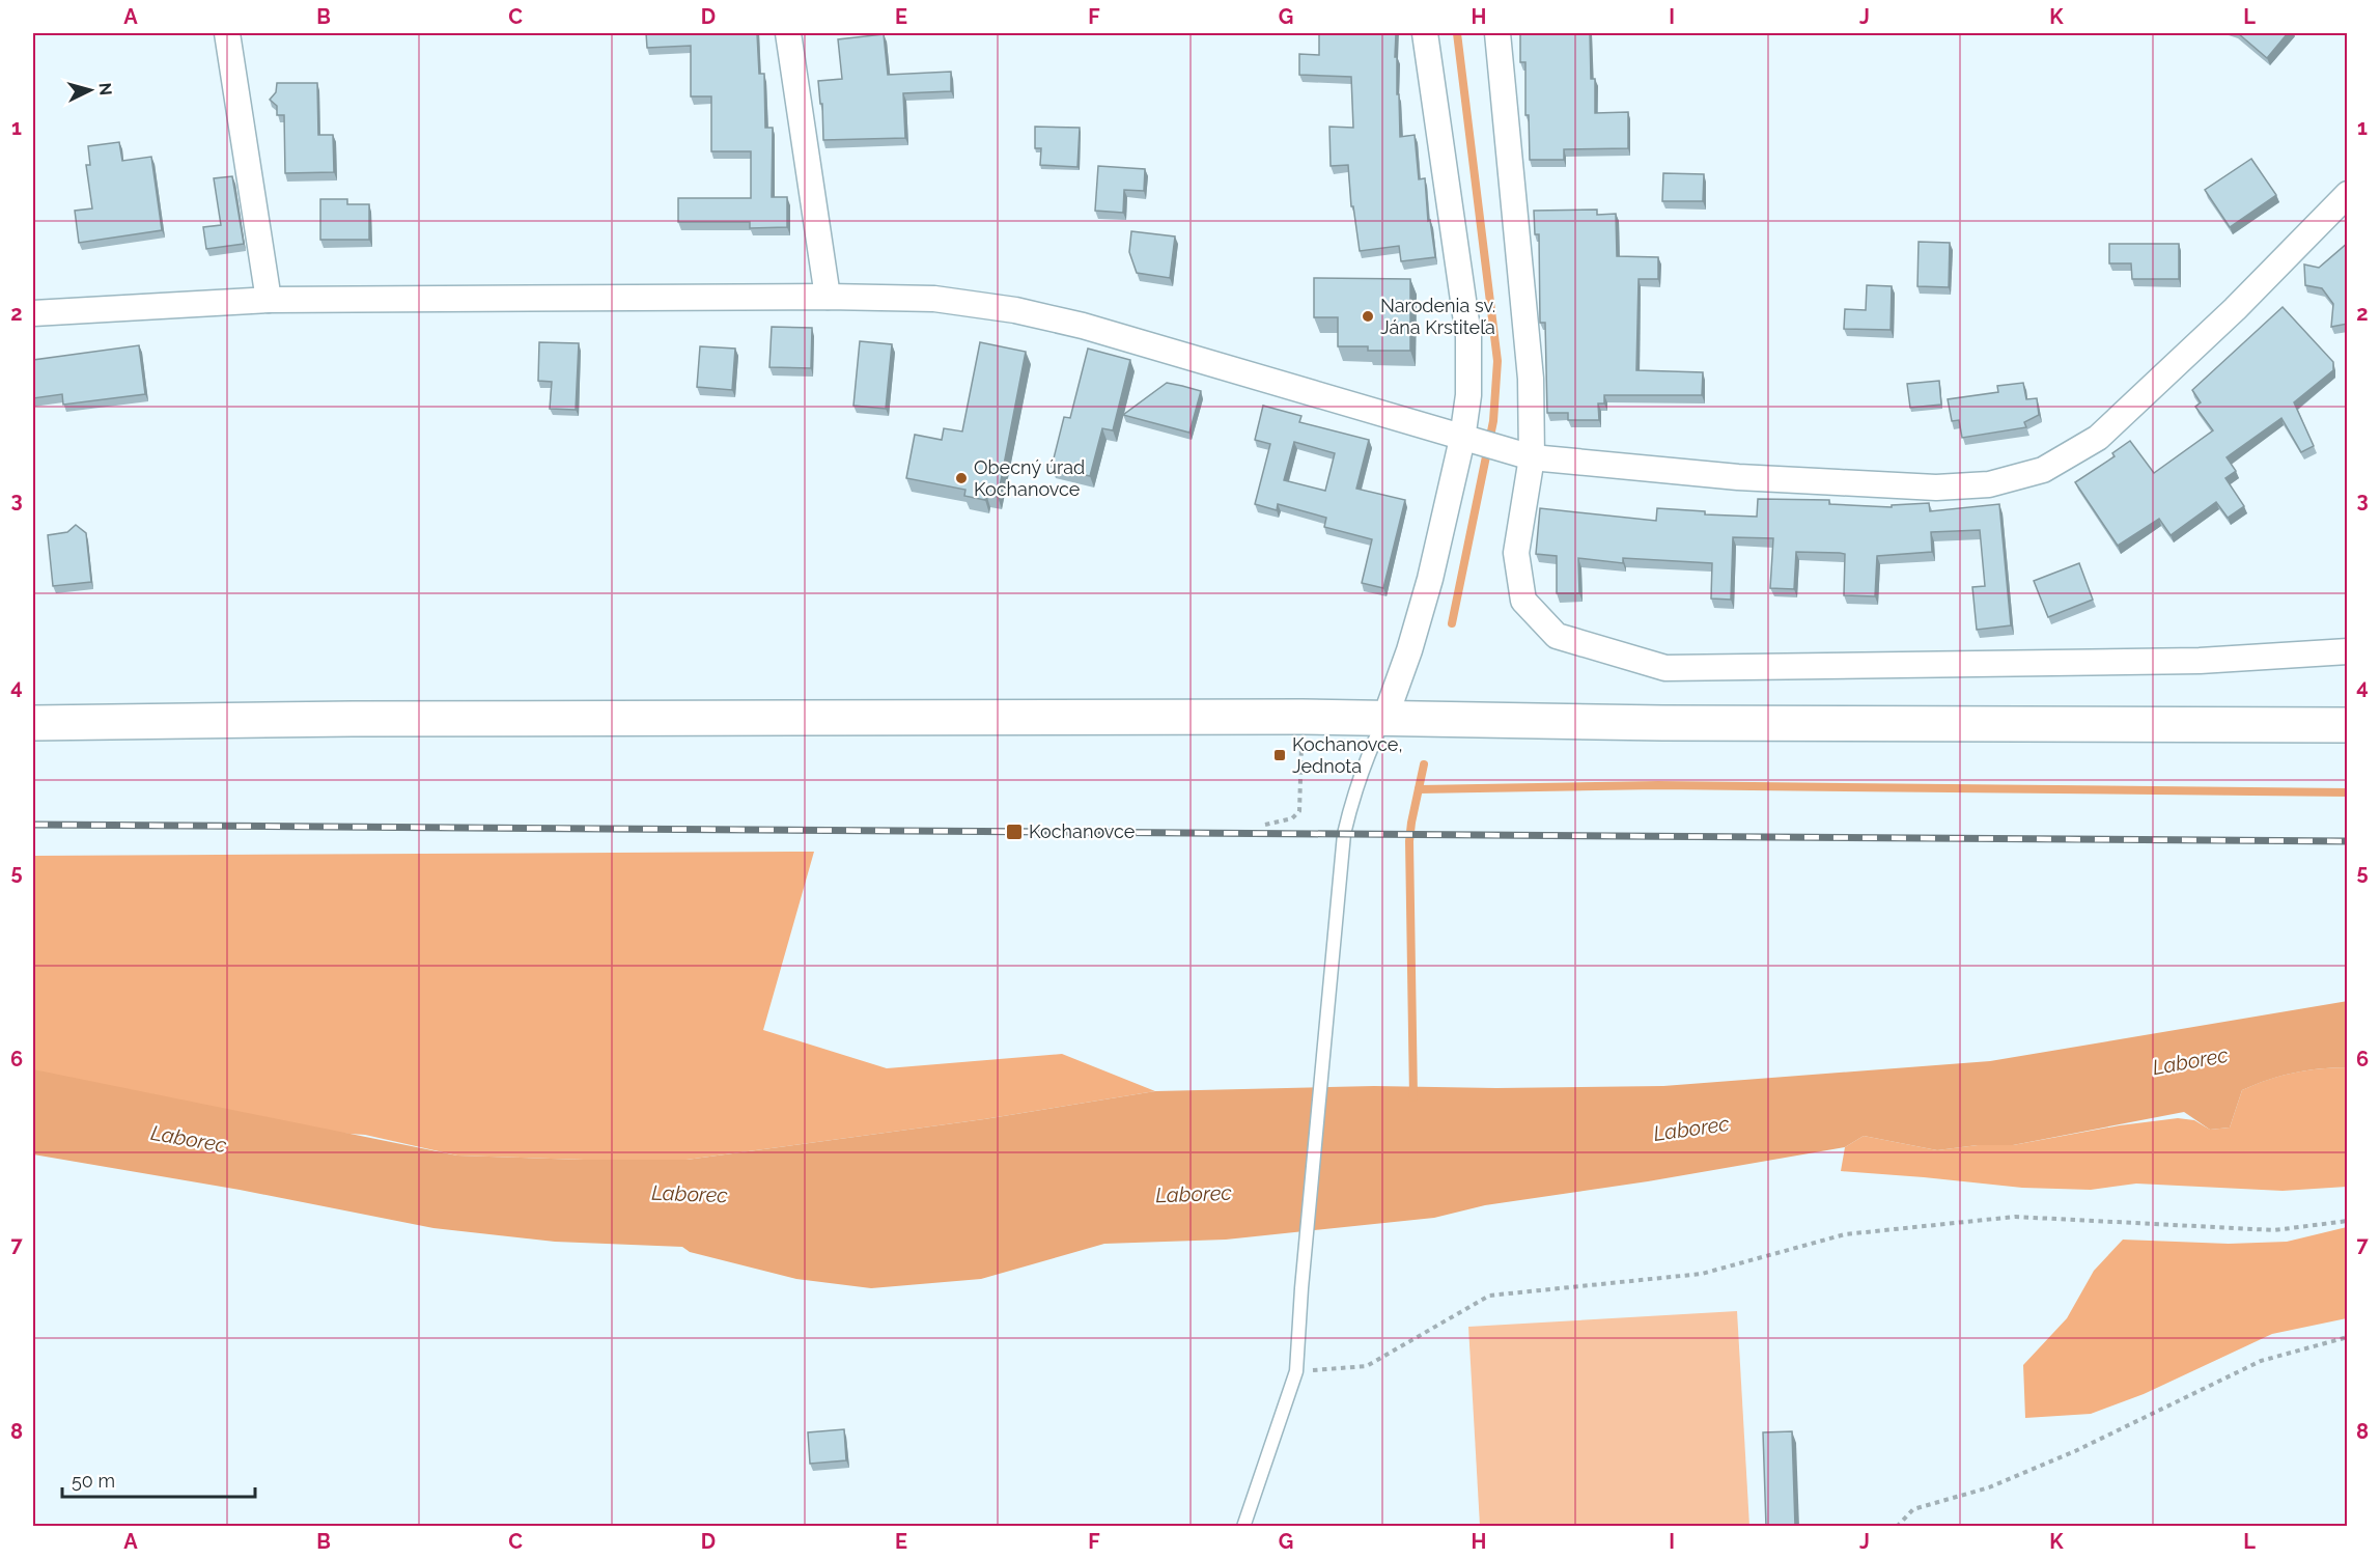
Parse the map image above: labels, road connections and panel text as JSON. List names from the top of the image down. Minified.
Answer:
{"water":["Laborec"],"places":{"other":["Narodenia sv. Jána Krstiteľa","Obecný úrad Kochanovce"],"transit":["Kochanovce, Jednota","Kochanovce"]},"scale_bar":"50 m","north":"right","grid":{"columns":["A","B","C","D","E","F","G","H","I","J","K","L"],"rows":["1","2","3","4","5","6","7","8"]}}
